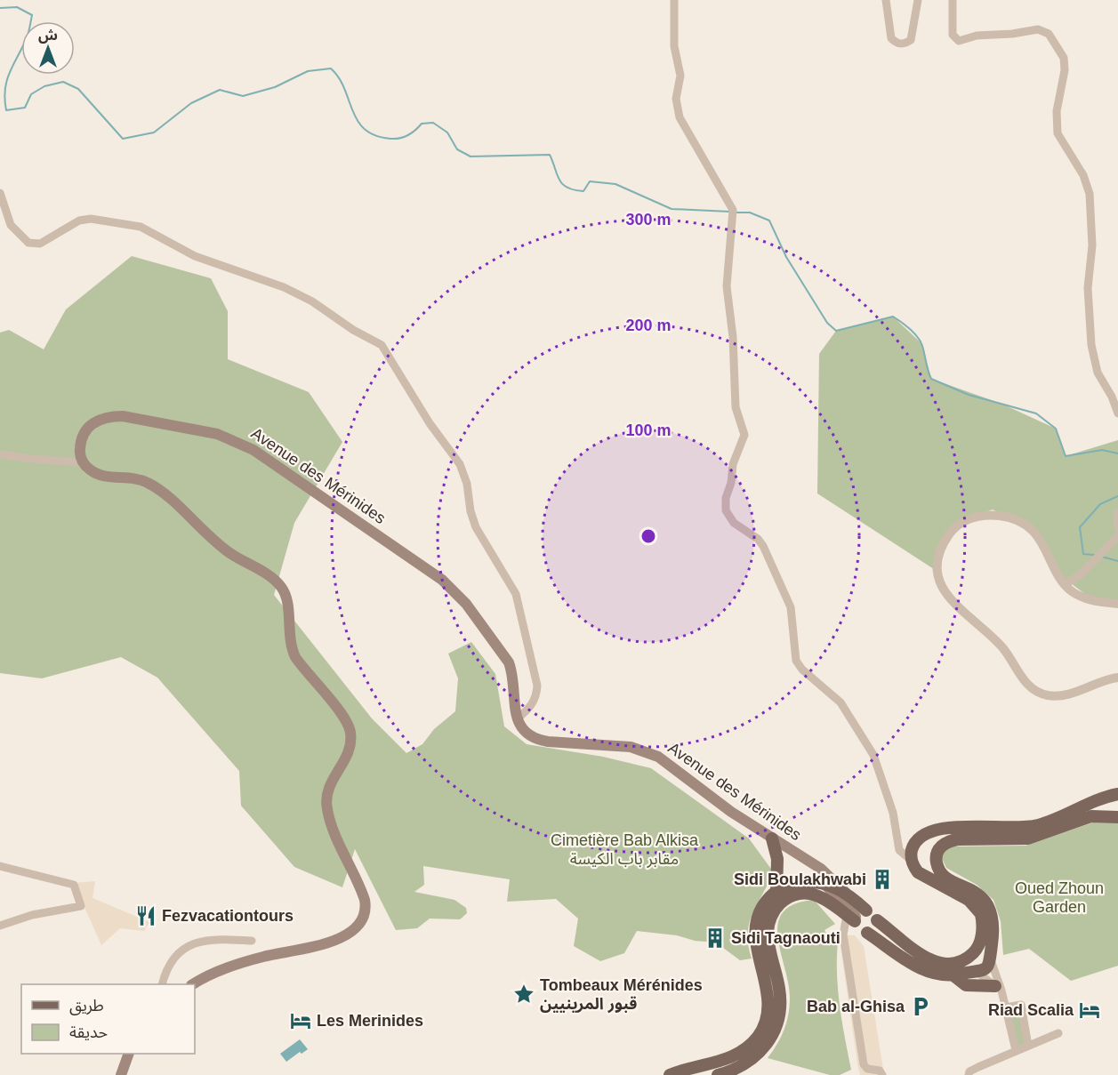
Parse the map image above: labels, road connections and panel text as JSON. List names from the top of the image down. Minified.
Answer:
{"streets":{"main road":["Avenue des Mérinides"]},"parks":["Cimetière Bab Alkisa مقابر باب الكيسة","Oued Zhoun Garden"],"places":{"building":["Sidi Boulakhwabi","Sidi Tagnaouti"],"restaurant":["Fezvacationtours"],"place":["Tombeaux Mérénides قبور المرينيين"],"parking":["Bab al-Ghisa"],"hotel":["Riad Scalia","Les Merinides"]},"legend":["طريق","حديقة"],"north":"top","rings":["300 m","200 m","100 m"]}
